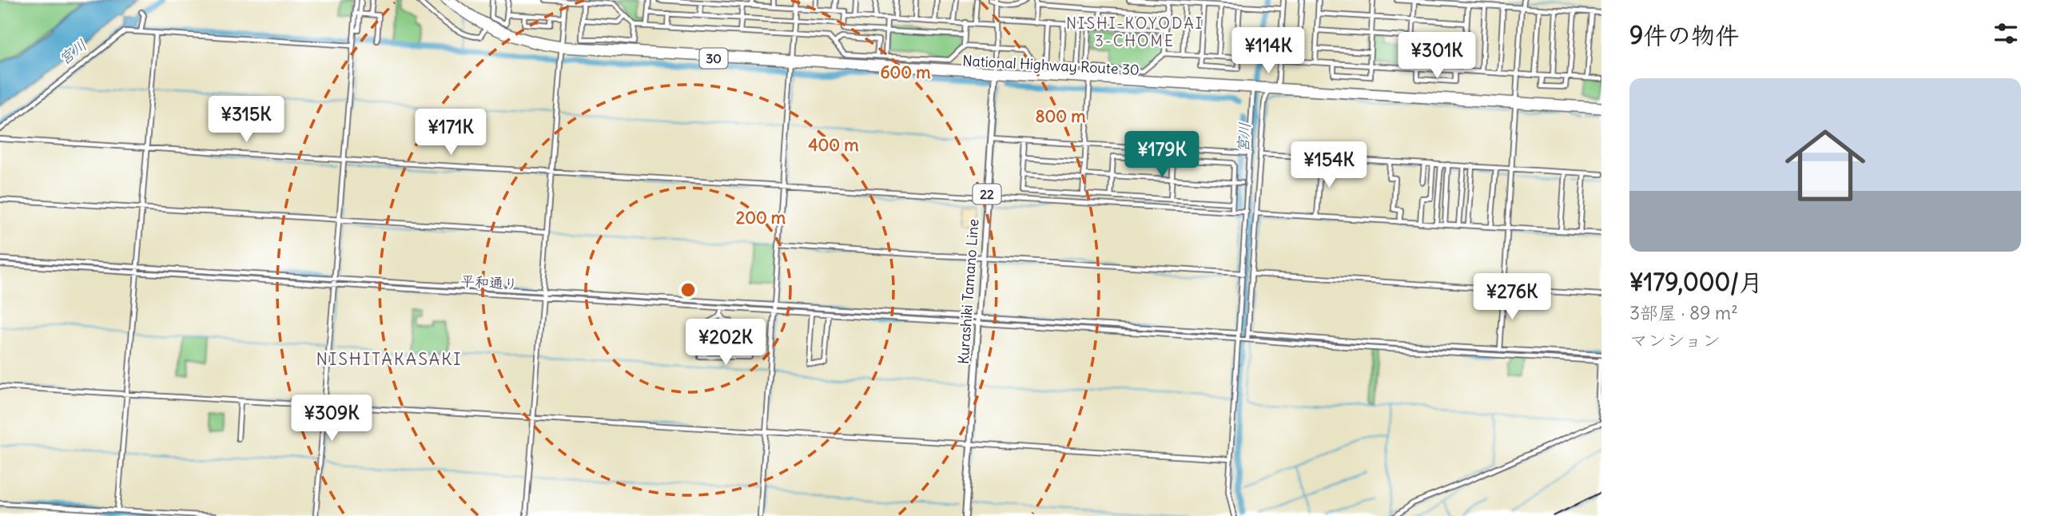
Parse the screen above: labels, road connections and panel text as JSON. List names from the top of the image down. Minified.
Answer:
{"streets":{"highway":["30","National Highway Route 30"],"main road":["22","Kurashiki Tamano Line"],"street":["平和通り"]},"crossings":[["National Highway Route 30","Kurashiki Tamano Line"],["平和通り","Kurashiki Tamano Line"]],"districts":["NISHI-KOYODAI 3-CHOME","NISHITAKASAKI"],"water":["宮川"],"page":{"heading":"9件の物件","price":["¥114K","¥301K","¥315K","¥171K","¥179K","¥154K","¥276K","¥202K","¥309K"],"list":[{"name":"¥179,000/月","note":"3部屋 · 89 m² · マンション"}]},"rings":["600 m","800 m","400 m","200 m"]}
